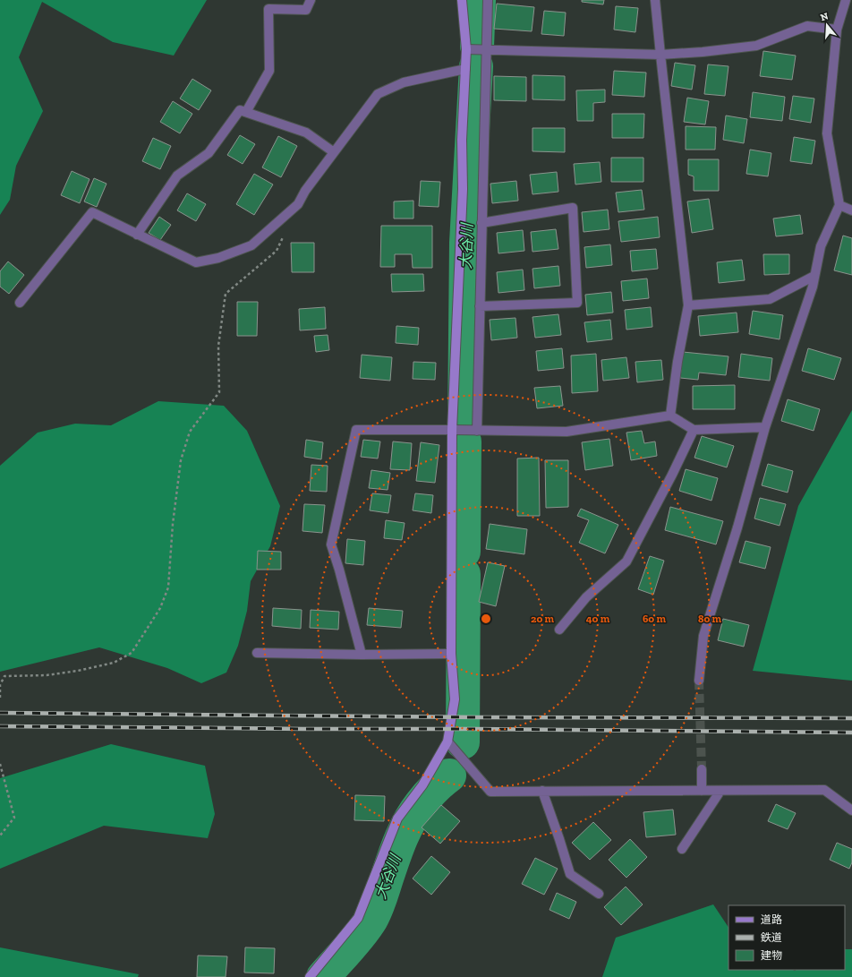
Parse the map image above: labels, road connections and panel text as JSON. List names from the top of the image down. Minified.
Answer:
{"water":["大谷川"],"legend":["道路","鉄道","建物"],"north":"top","rings":["20 m","40 m","60 m","80 m"]}
